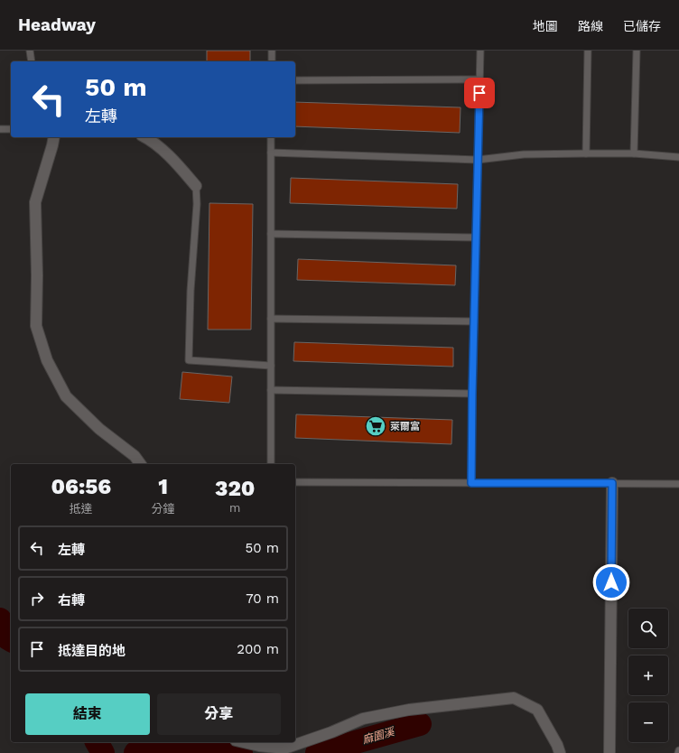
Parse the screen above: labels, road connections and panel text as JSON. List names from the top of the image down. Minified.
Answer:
{"water":["麻園溪"],"places":{"supermarket":["萊爾富"]},"page":{"header":"Headway","nav":["地圖","路線","已儲存"],"turn":["50 m","左轉"],"eta":["06:56","抵達","1","分鐘","320","m"],"list":[{"name":"左轉","value":"50 m"},{"name":"右轉","value":"70 m"},{"name":"抵達目的地","value":"200 m"}],"map_buttons":["+","−"],"buttons":["結束","分享"]}}
